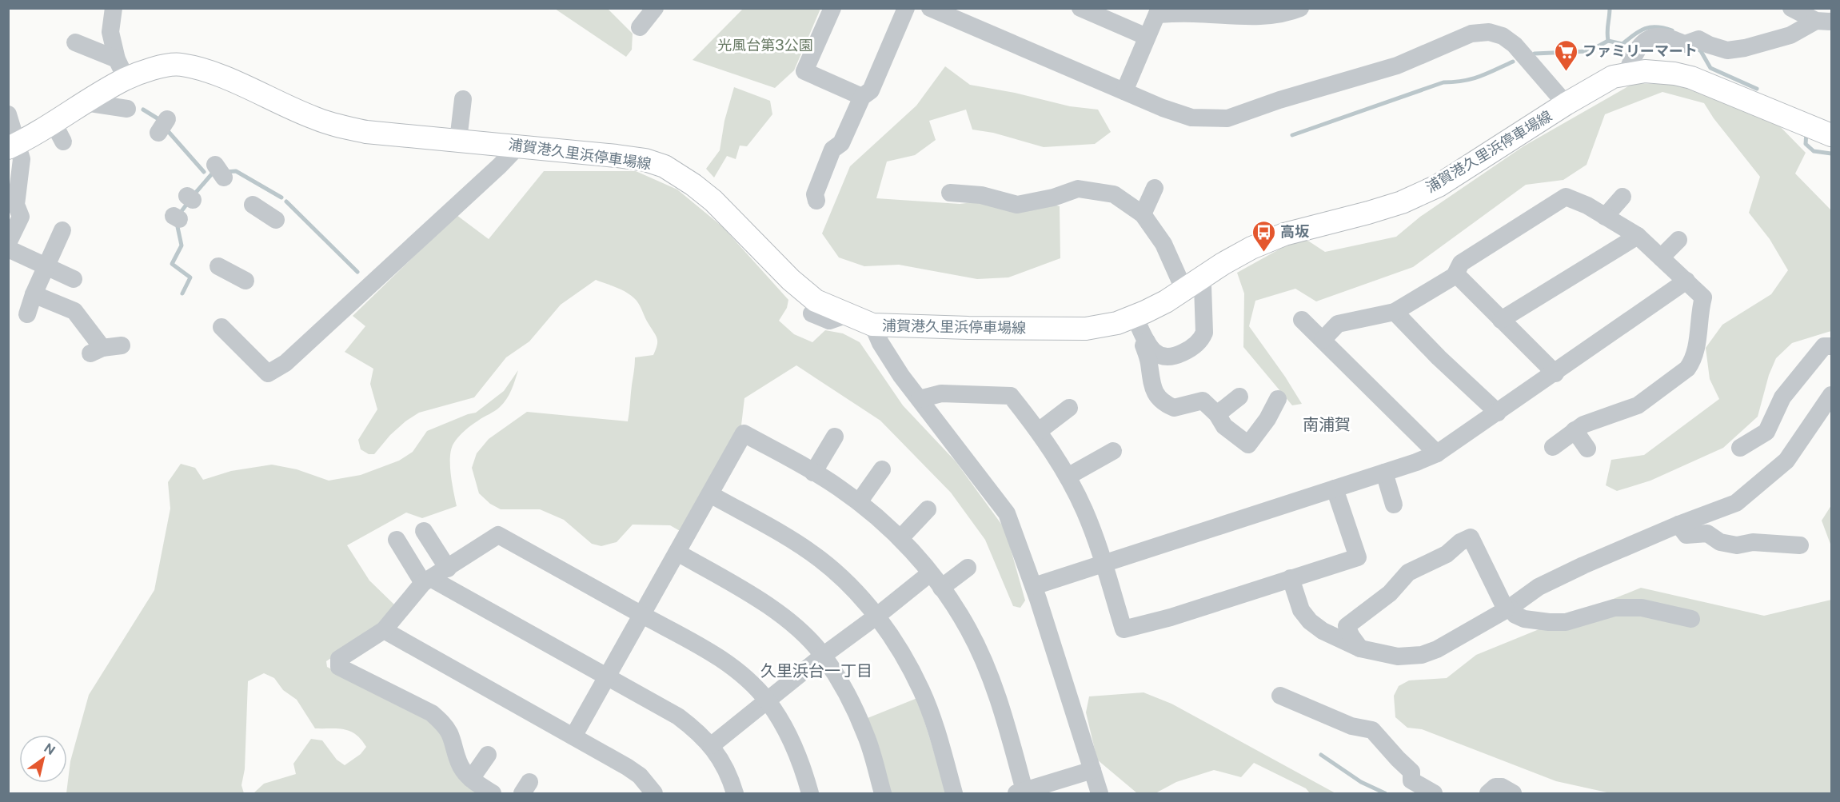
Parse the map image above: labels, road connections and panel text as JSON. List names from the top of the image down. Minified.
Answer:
{"streets":{"main road":["浦賀港久里浜停車場線"]},"districts":["南浦賀","久里浜台一丁目"],"parks":["光風台第3公園"],"places":{"supermarket":["ファミリーマート"],"bus stop":["高坂"]},"north":"top right"}
